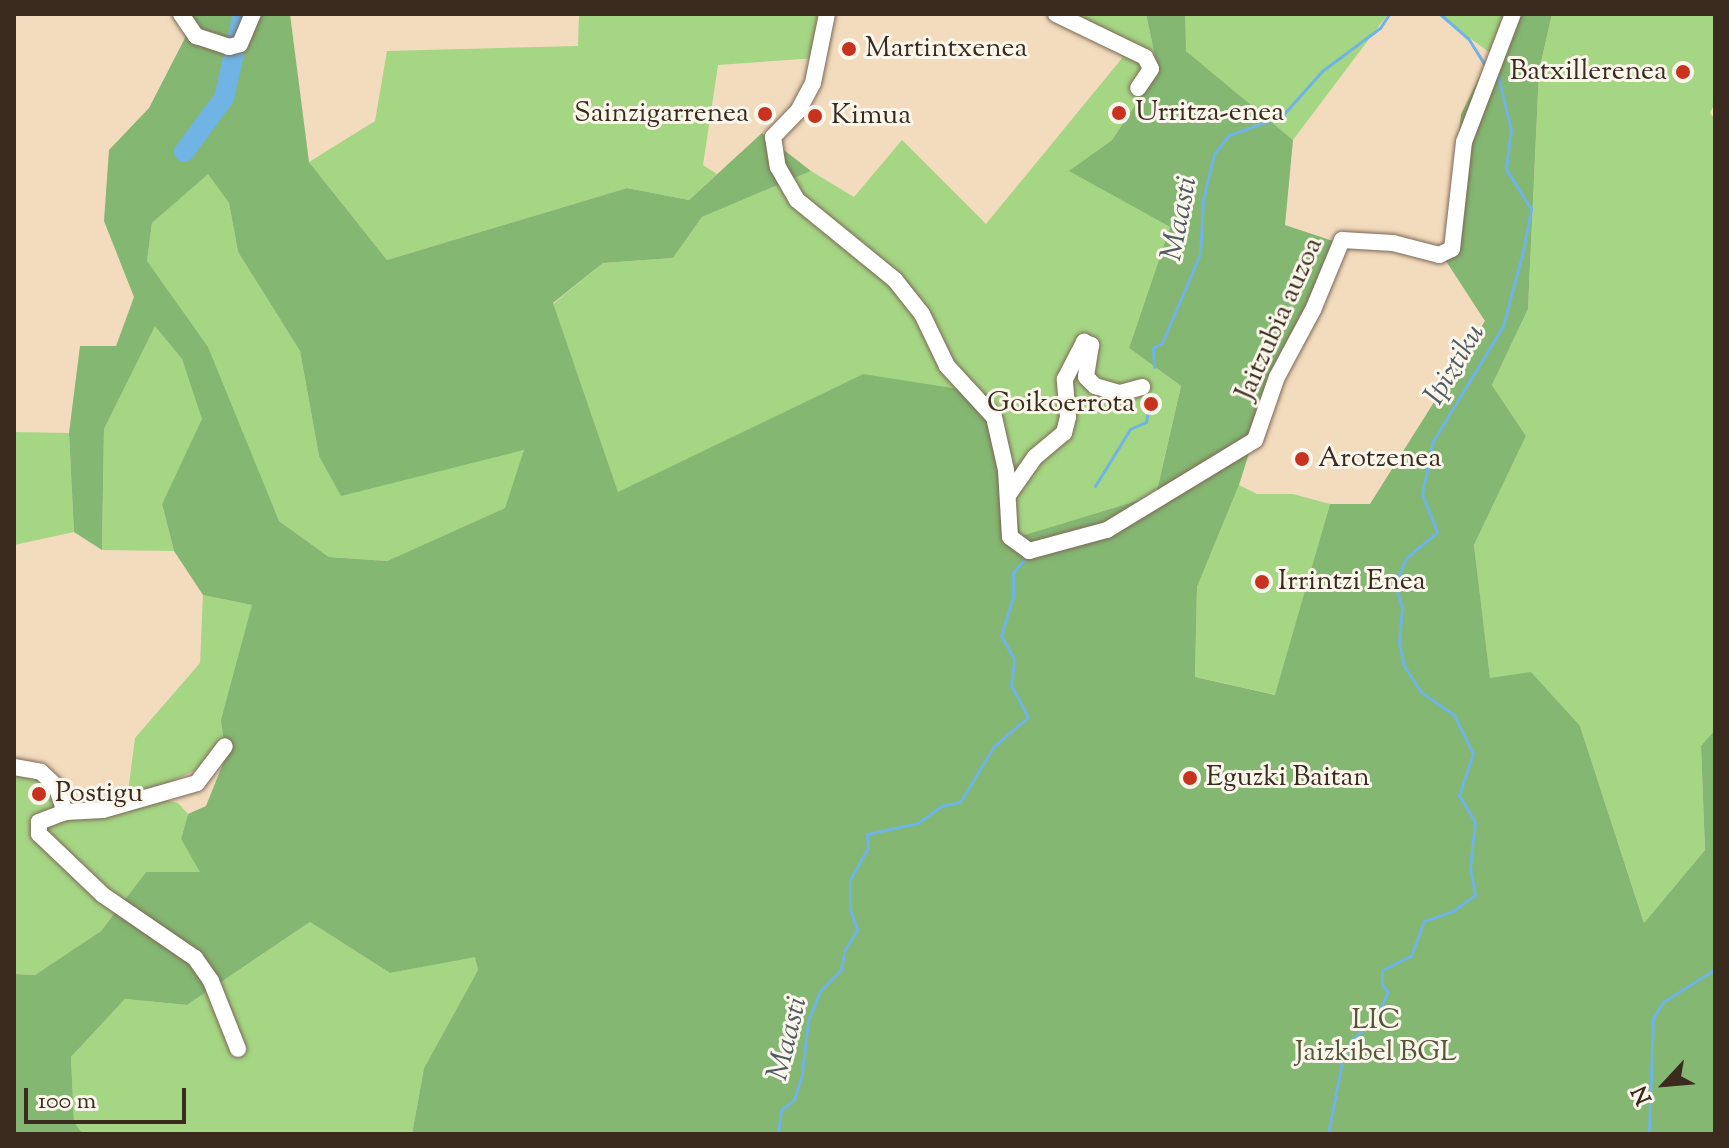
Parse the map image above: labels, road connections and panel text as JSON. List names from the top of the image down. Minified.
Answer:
{"streets":{"street":["Jaitzubia auzoa"]},"water":["Maasti","Ipiztiku"],"parks":["LIC Jaizkibel BGL"],"places":["Martintxenea","Batxillerenea","Urritza-enea","Sainzigarrenea","Kimua","Goikoerrota","Arotzenea","Irrintzi Enea","Eguzki Baitan","Postigu"],"scale_bar":"100 m","north":"bottom left"}
